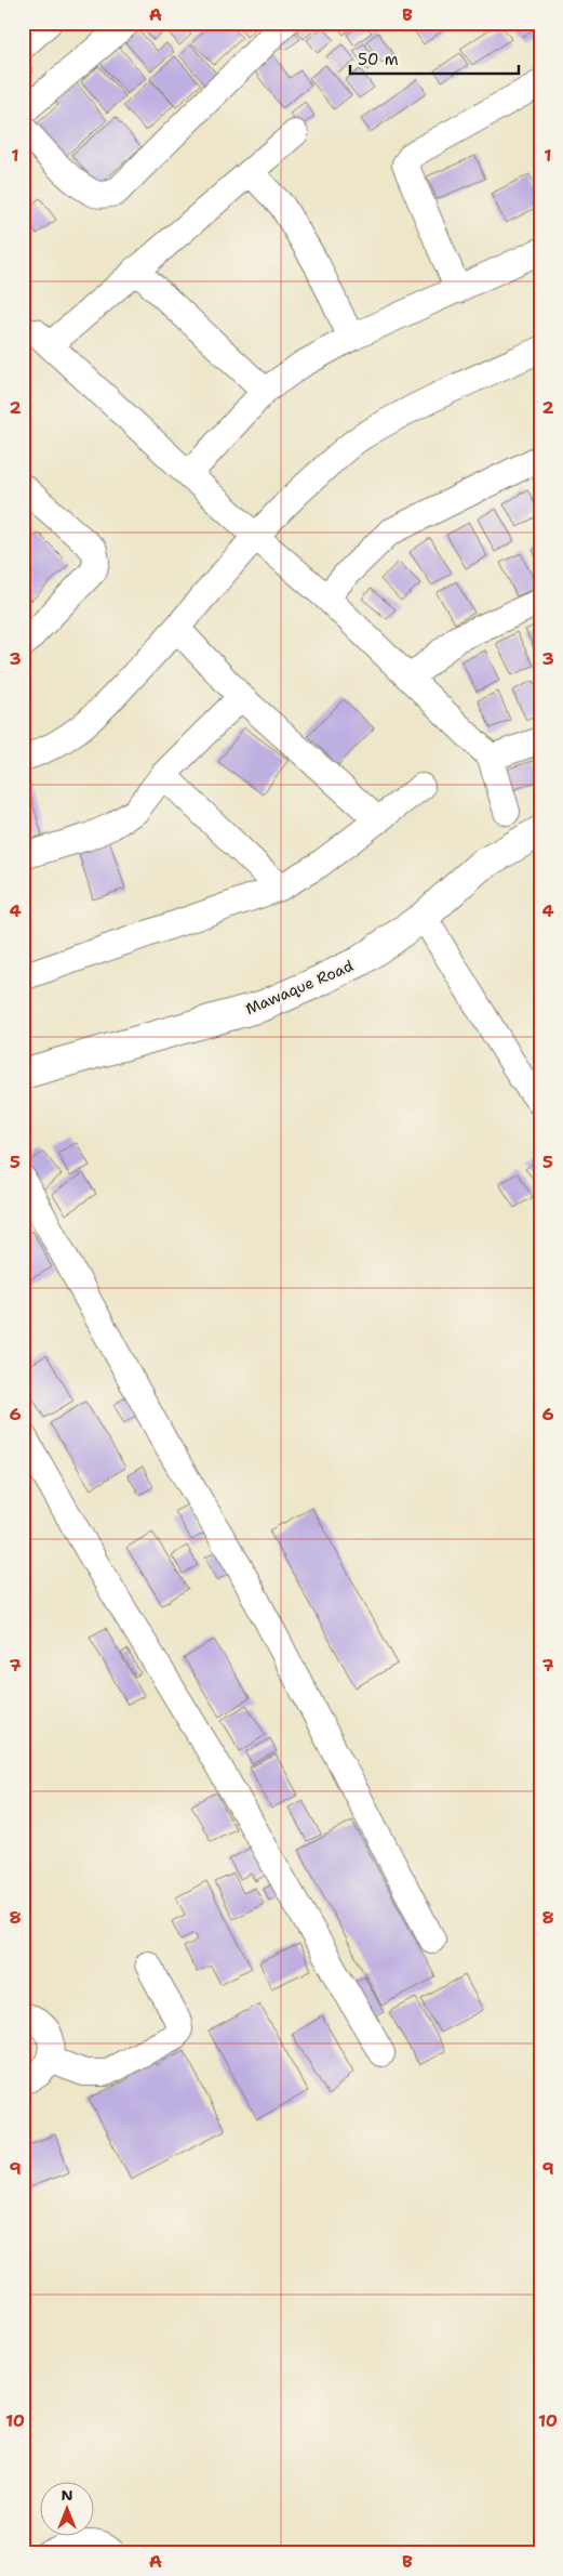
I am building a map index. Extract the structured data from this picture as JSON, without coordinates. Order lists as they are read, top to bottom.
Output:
{
  "streets": {
    "main road": ["Mawaque Road"]
  },
  "scale_bar": "50 m",
  "north": "top",
  "grid": {
    "columns": ["A", "B"],
    "rows": [
      "1",
      "2",
      "3",
      "4",
      "5",
      "6",
      "7",
      "8",
      "9",
      "10"
    ]
  }
}
